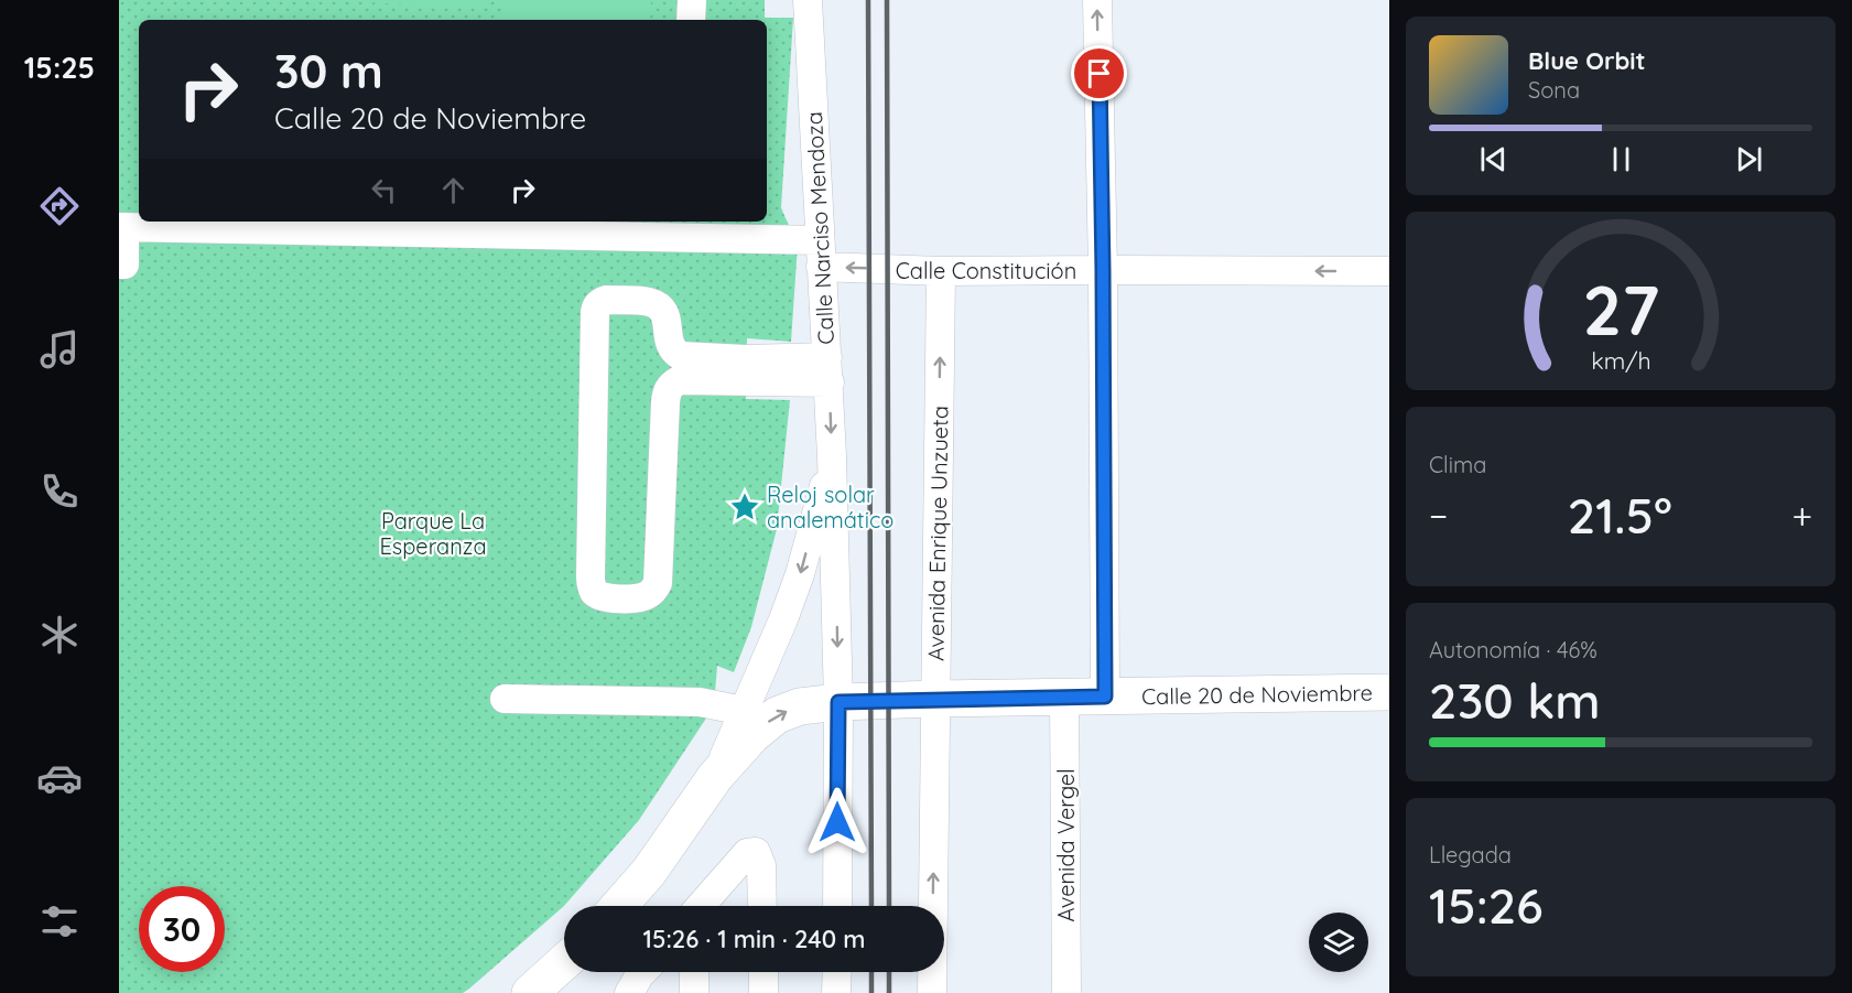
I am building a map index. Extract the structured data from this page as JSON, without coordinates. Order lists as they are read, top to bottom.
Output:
{
  "streets": {
    "main road": ["Calle 20 de Noviembre"],
    "street": [
      "Calle Narciso Mendoza",
      "Calle Constitución",
      "Avenida Enrique Unzueta",
      "Avenida Vergel"
    ]
  },
  "crossings": [
    ["Calle Narciso Mendoza", "Calle Constitución"],
    ["Calle Narciso Mendoza", "Calle 20 de Noviembre"],
    ["Calle Constitución", "Avenida Enrique Unzueta"],
    ["Avenida Enrique Unzueta", "Calle 20 de Noviembre"],
    ["Calle 20 de Noviembre", "Avenida Vergel"]
  ],
  "one_way": ["Calle Narciso Mendoza"],
  "parks": ["Parque La Esperanza"],
  "places": {
    "place": ["Reloj solar analemático"]
  },
  "page": {
    "tabs": "15:25",
    "turn": ["30 m", "Calle 20 de Noviembre"],
    "song": ["Blue Orbit", "Sona"],
    "tile": [
      "Clima",
      ["Autonomía · 46%", "230 km"],
      ["Llegada", "15:26"]
    ],
    "heat": ["−", "21.5°", "+"],
    "limit": "30",
    "trip": "15:26 · 1 min · 240 m",
    "gauge": ["27", "km/h"]
  }
}
